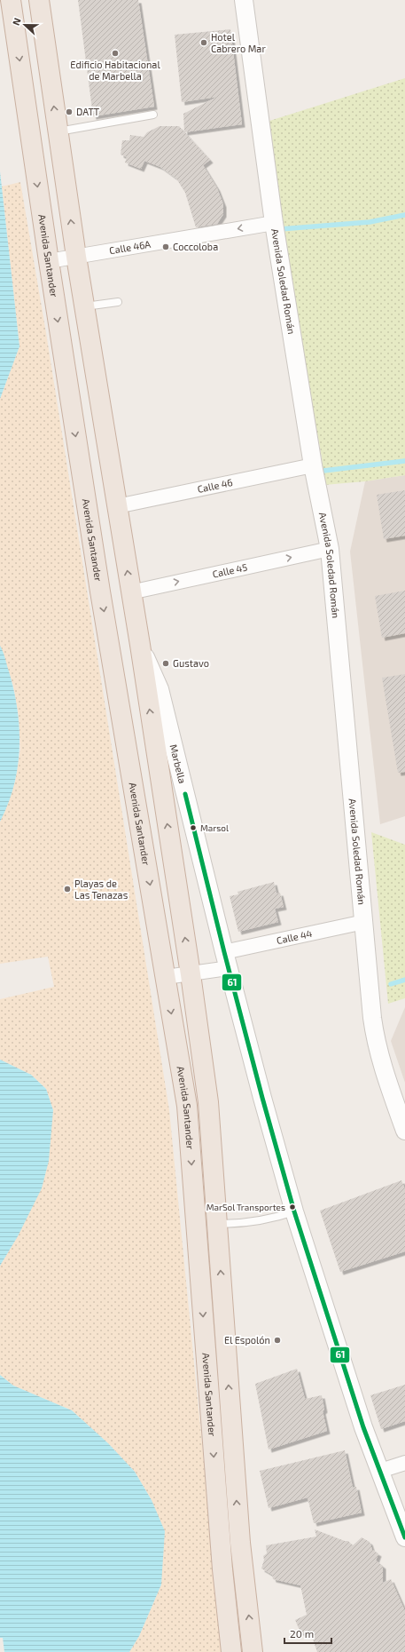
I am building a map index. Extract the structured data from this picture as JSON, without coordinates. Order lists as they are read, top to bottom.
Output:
{
  "streets": {
    "highway": ["Avenida Santander"],
    "street": [
      "Calle 46A",
      "Avenida Soledad Román",
      "Calle 46",
      "Calle 45",
      "Marbella",
      "Calle 44"
    ]
  },
  "crossings": [
    ["Calle 46A", "Avenida Santander"],
    ["Calle 46A", "Avenida Soledad Román"],
    ["Avenida Santander", "Calle 46"],
    ["Avenida Santander", "Calle 45"],
    ["Avenida Santander", "Marbella"],
    ["Avenida Santander", "Calle 44"],
    ["Avenida Soledad Román", "Calle 46"],
    ["Avenida Soledad Román", "Calle 45"],
    ["Avenida Soledad Román", "Calle 44"],
    ["Marbella", "Calle 44"]
  ],
  "one_way": ["Calle 46A", "Calle 45"],
  "places": [
    "Hotel Cabrero Mar",
    "Edificio Habitacional de Marbella",
    "DATT",
    "Coccoloba",
    "Gustavo",
    "Marsol",
    "Playas de Las Tenazas",
    "MarSol Transportes",
    "El Espolón"
  ],
  "lines": ["transit line 61"],
  "scale_bar": "20 m",
  "north": "left"
}
